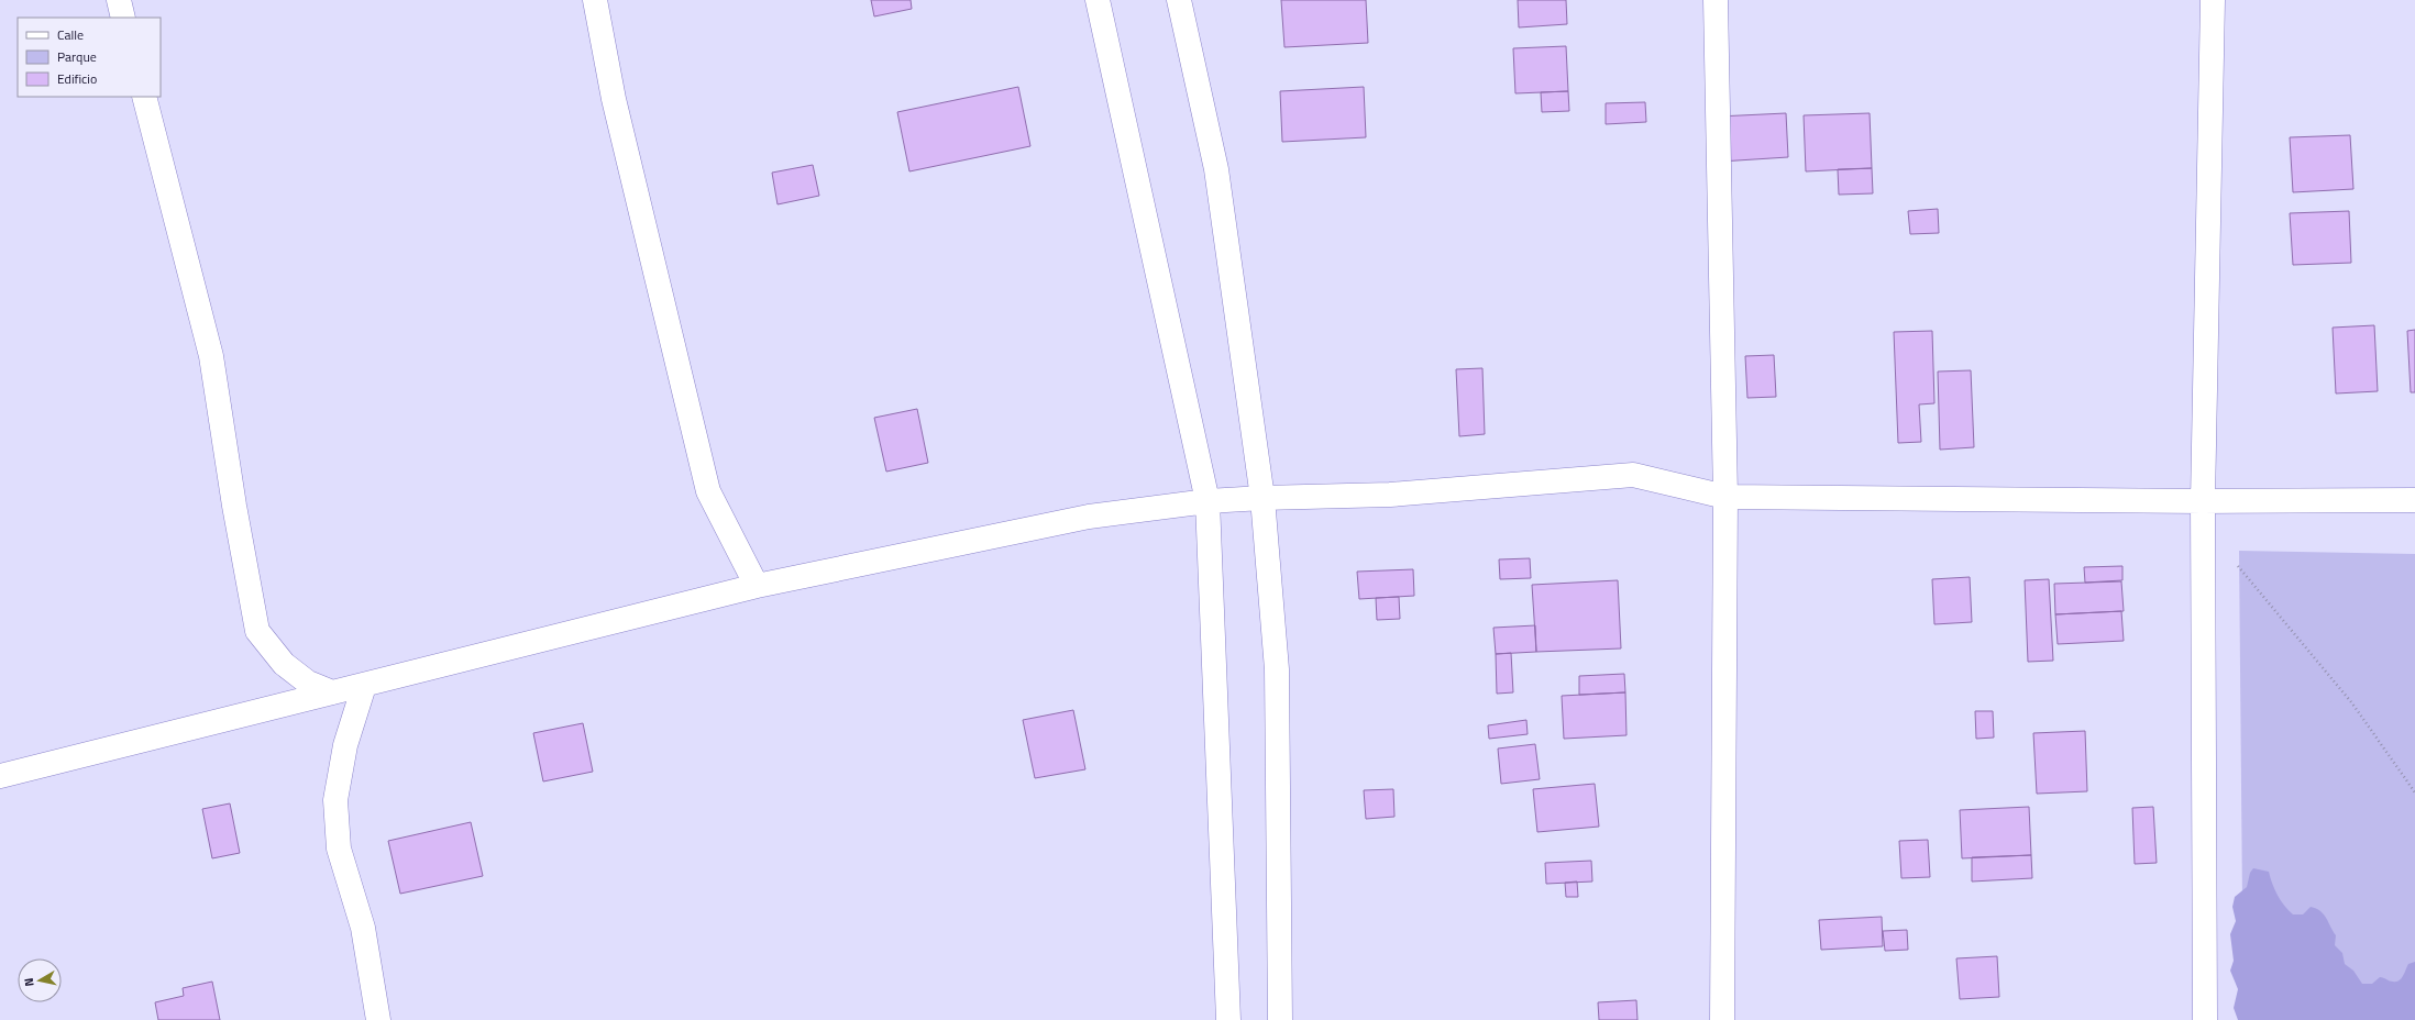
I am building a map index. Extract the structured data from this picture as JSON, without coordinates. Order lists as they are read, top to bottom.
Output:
{
  "legend": ["Calle", "Parque", "Edificio"],
  "north": "left"
}
